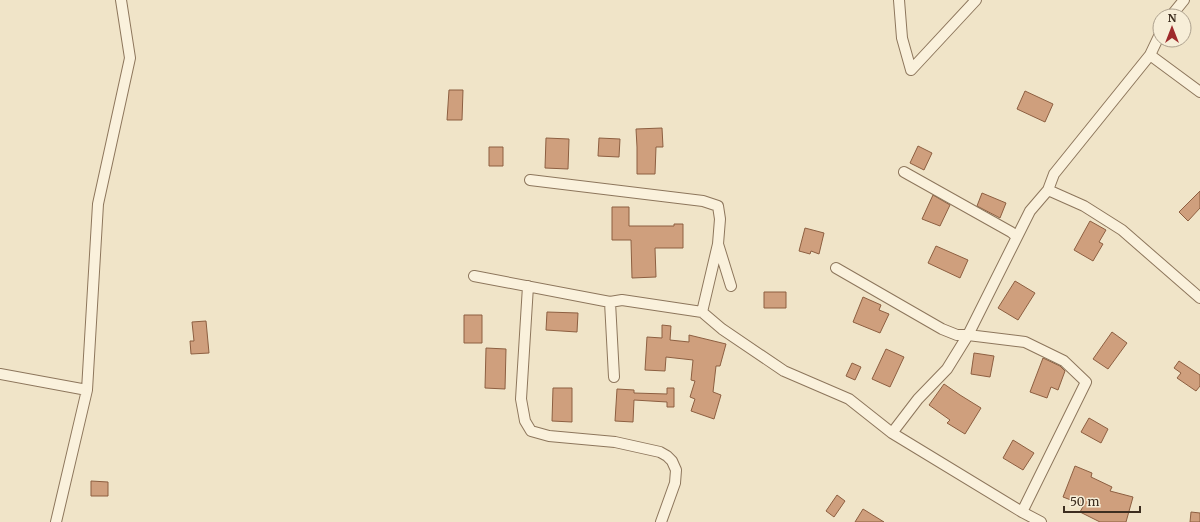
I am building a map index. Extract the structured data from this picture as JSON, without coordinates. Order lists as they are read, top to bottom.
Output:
{
  "scale_bar": "50 m",
  "north": "top"
}
